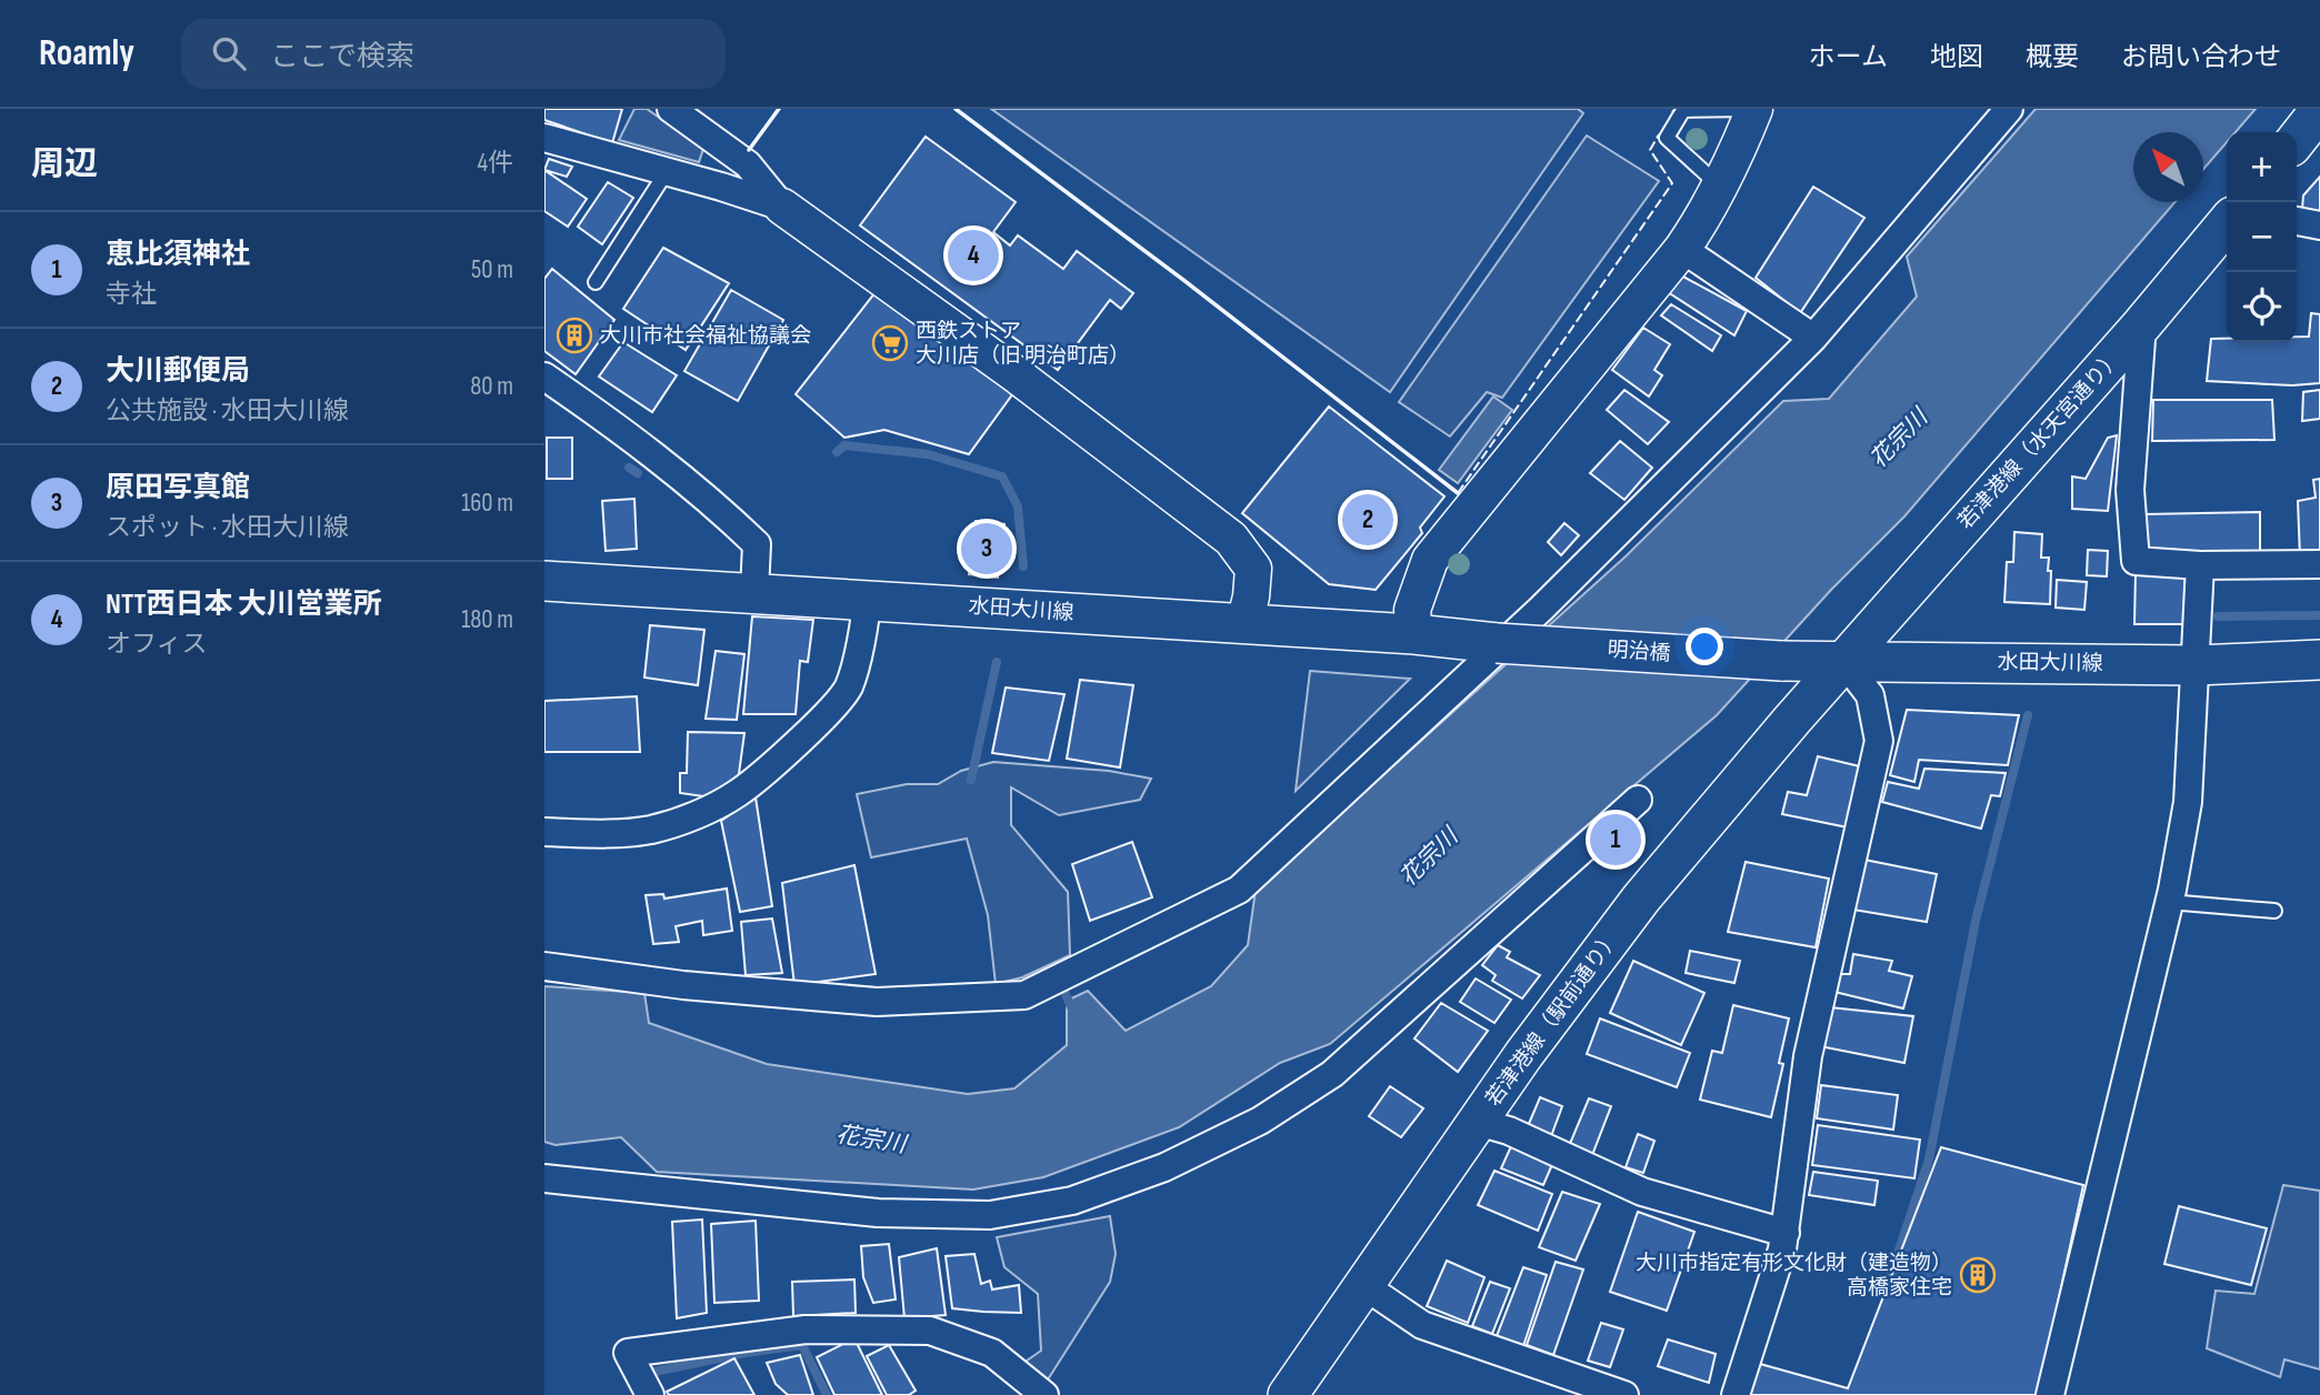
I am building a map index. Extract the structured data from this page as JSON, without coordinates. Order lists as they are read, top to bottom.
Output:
{
  "streets": {
    "main road": [
      "若津港線（水天宮通り）",
      "水田大川線",
      "明治橋",
      "若津港線（駅前通り）"
    ]
  },
  "crossings": [
    ["若津港線（水天宮通り）", "水田大川線"],
    ["若津港線（水天宮通り）", "若津港線（駅前通り）"],
    ["水田大川線", "明治橋"],
    ["水田大川線", "若津港線（駅前通り）"]
  ],
  "water": ["花宗川"],
  "places": {
    "building": ["大川市社会福祉協議会", "大川市指定有形文化財（建造物） 高橋家住宅"],
    "supermarket": ["西鉄ストア 大川店（旧 明治町店）"]
  },
  "north": "top left",
  "page": {
    "header": "Roamly",
    "search": "ここで検索",
    "nav": [
      "ホーム",
      "地図",
      "概要",
      "お問い合わせ"
    ],
    "heading": ["周辺", "4件"],
    "map_buttons": ["+", "−"],
    "list": [
      {
        "mark": "1",
        "name": "恵比須神社",
        "note": "寺社",
        "value": "50 m"
      },
      {
        "mark": "2",
        "name": "大川郵便局",
        "note": "公共施設 · 水田大川線",
        "value": "80 m"
      },
      {
        "mark": "3",
        "name": "原田写真館",
        "note": "スポット · 水田大川線",
        "value": "160 m"
      },
      {
        "mark": "4",
        "name": "NTT西日本 大川営業所",
        "note": "オフィス",
        "value": "180 m"
      }
    ],
    "pins": [
      "4",
      "2",
      "3",
      "1"
    ]
  }
}
